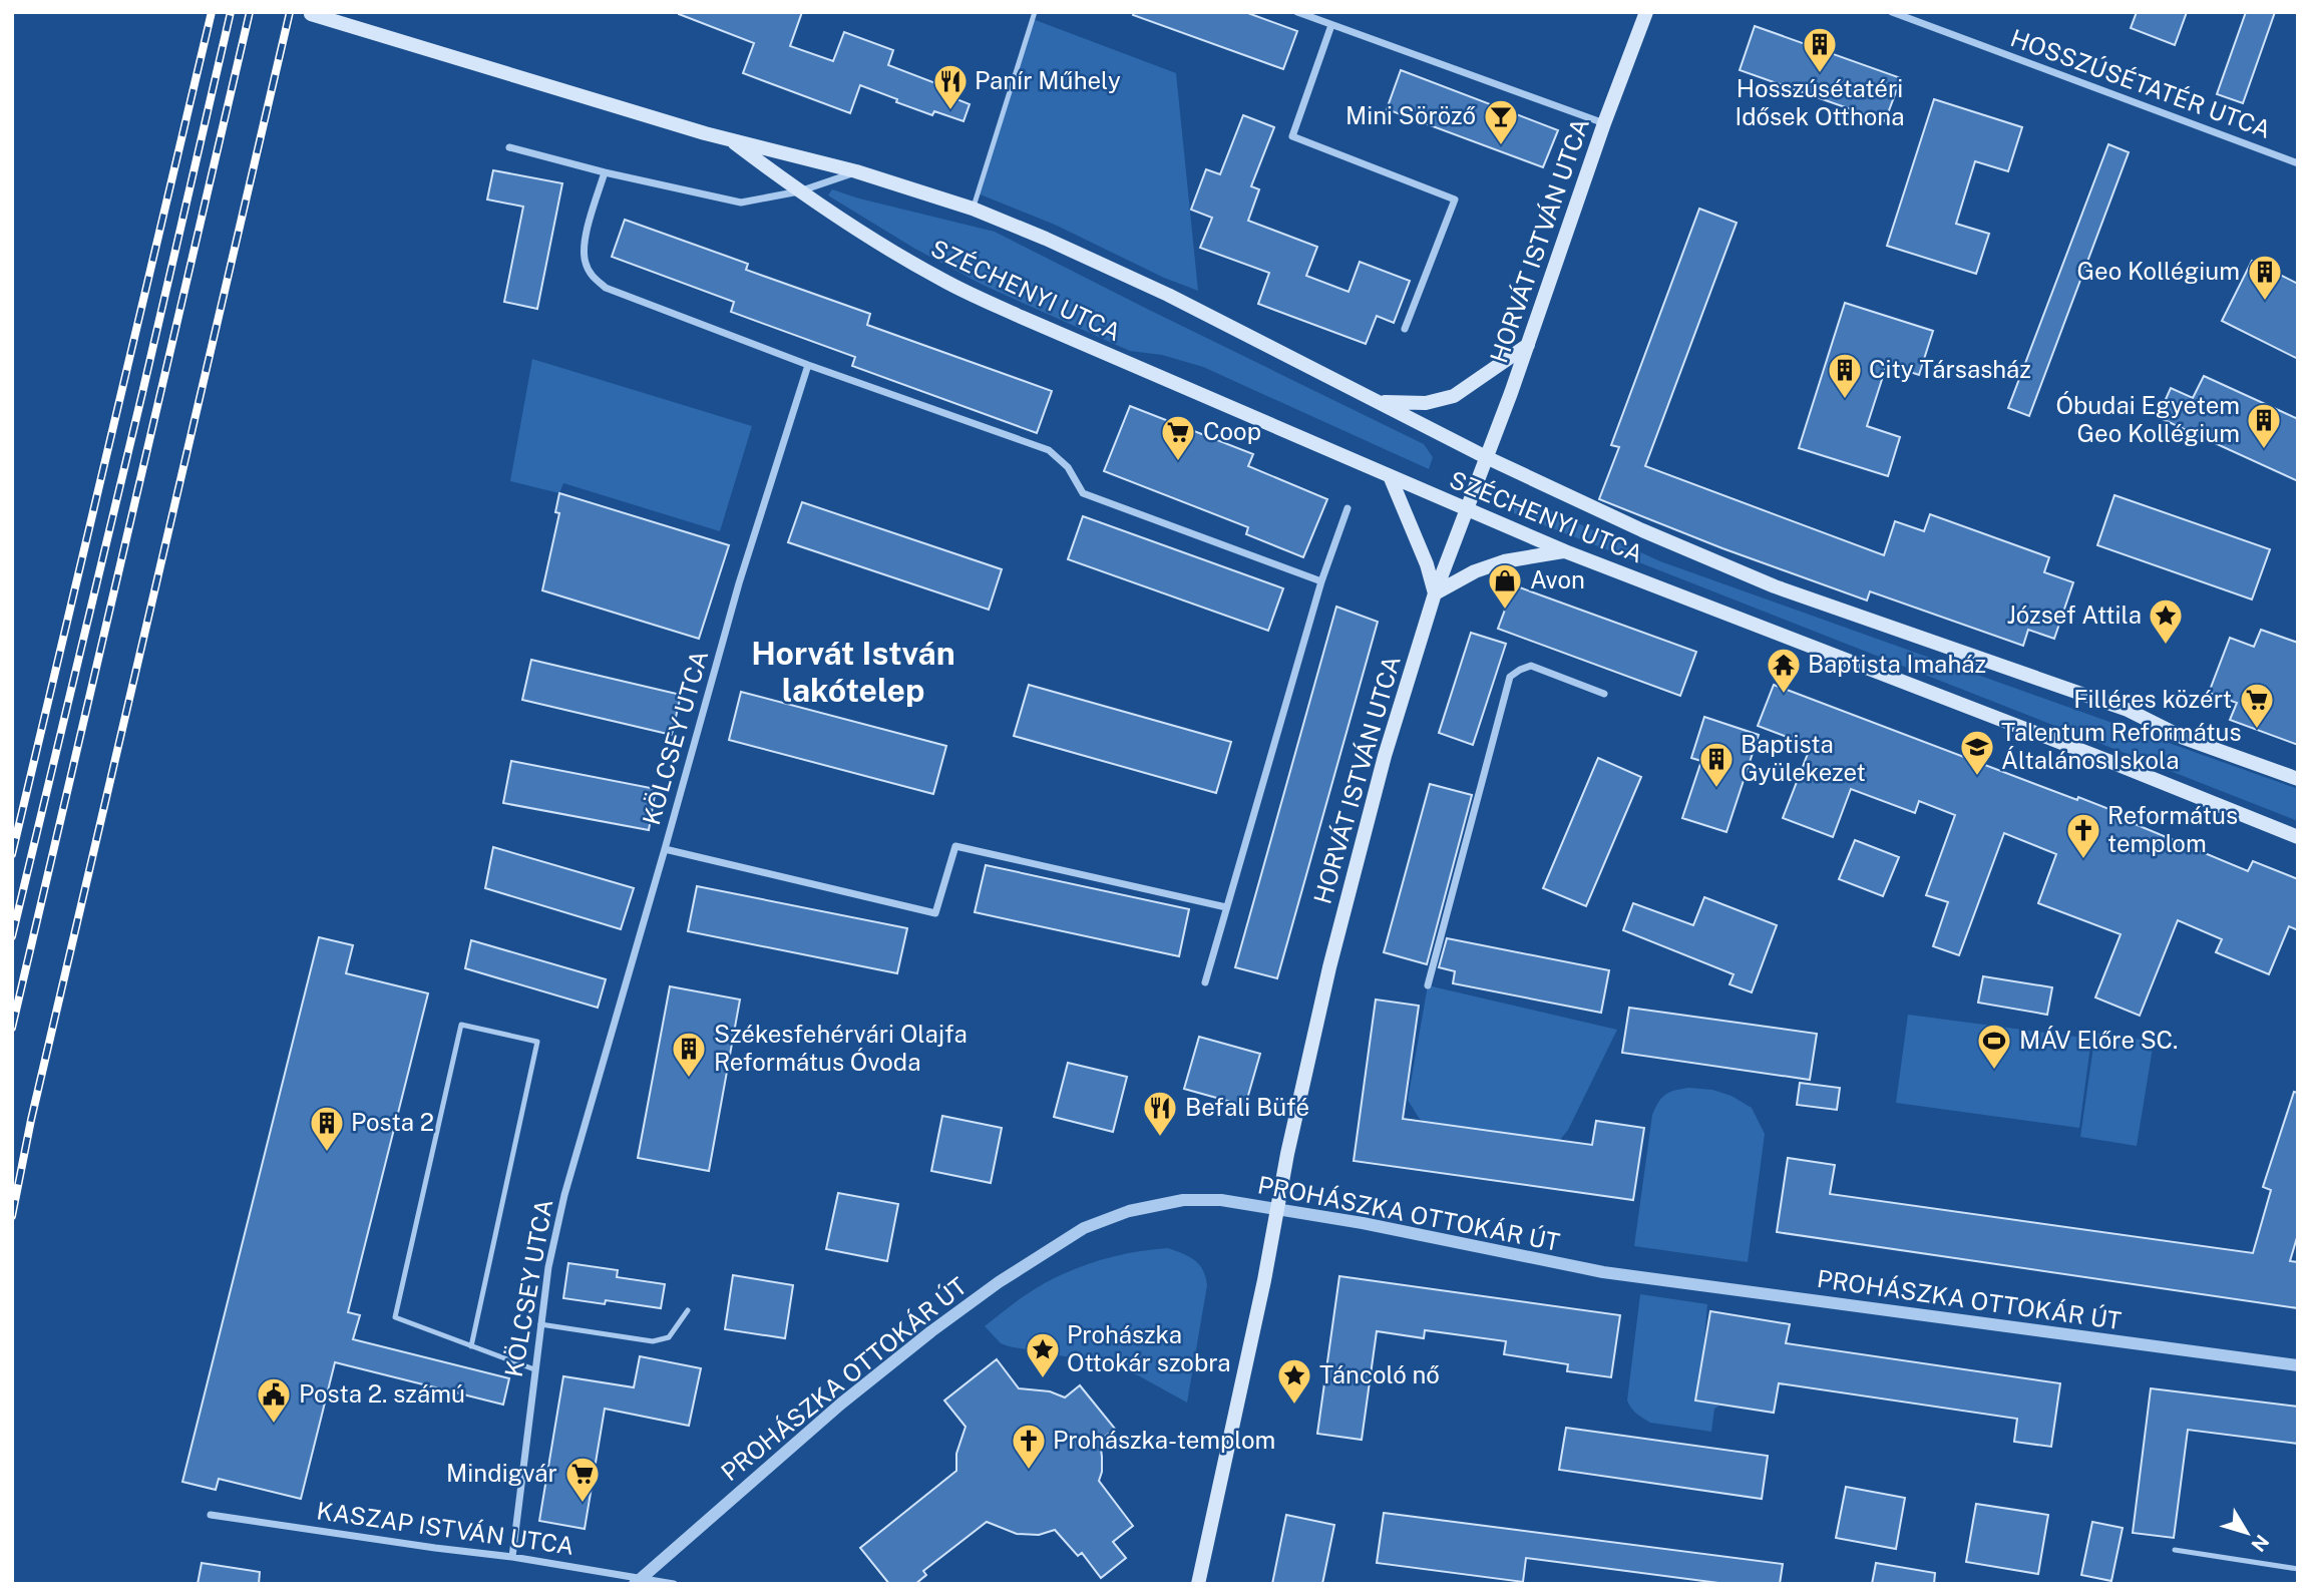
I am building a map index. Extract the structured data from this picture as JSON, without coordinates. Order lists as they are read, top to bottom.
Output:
{
  "streets": {
    "main road": ["HORVÁT ISTVÁN UTCA", "SZÉCHENYI UTCA"],
    "street": [
      "HOSSZÚSÉTATÉR UTCA",
      "KÖLCSEY UTCA",
      "PROHÁSZKA OTTOKÁR ÚT",
      "KASZAP ISTVÁN UTCA"
    ]
  },
  "crossings": [
    ["HORVÁT ISTVÁN UTCA", "SZÉCHENYI UTCA"],
    ["HORVÁT ISTVÁN UTCA", "PROHÁSZKA OTTOKÁR ÚT"],
    ["KÖLCSEY UTCA", "KASZAP ISTVÁN UTCA"],
    ["PROHÁSZKA OTTOKÁR ÚT", "KASZAP ISTVÁN UTCA"]
  ],
  "districts": ["Horvát István lakótelep"],
  "places": {
    "building": [
      "Hosszúsétatéri Idősek Otthona",
      "Geo Kollégium",
      "City Társasház",
      "Óbudai Egyetem Geo Kollégium",
      "Baptista Gyülekezet",
      "Székesfehérvári Olajfa Református Óvoda",
      "Posta 2"
    ],
    "restaurant": ["Panír Műhely", "Befali Büfé"],
    "bar": ["Mini Söröző"],
    "supermarket": ["Coop", "Filléres közért", "Mindigvár"],
    "shop": ["Avon"],
    "place": ["József Attila", "Prohászka Ottokár szobra", "Táncoló nő"],
    "temple": ["Baptista Imaház"],
    "school or university": ["Talentum Református Általános Iskola"],
    "church": ["Református templom", "Prohászka-templom"],
    "sports": ["MÁV Előre SC."],
    "public building": ["Posta 2. számú"]
  },
  "north": "bottom right"
}
